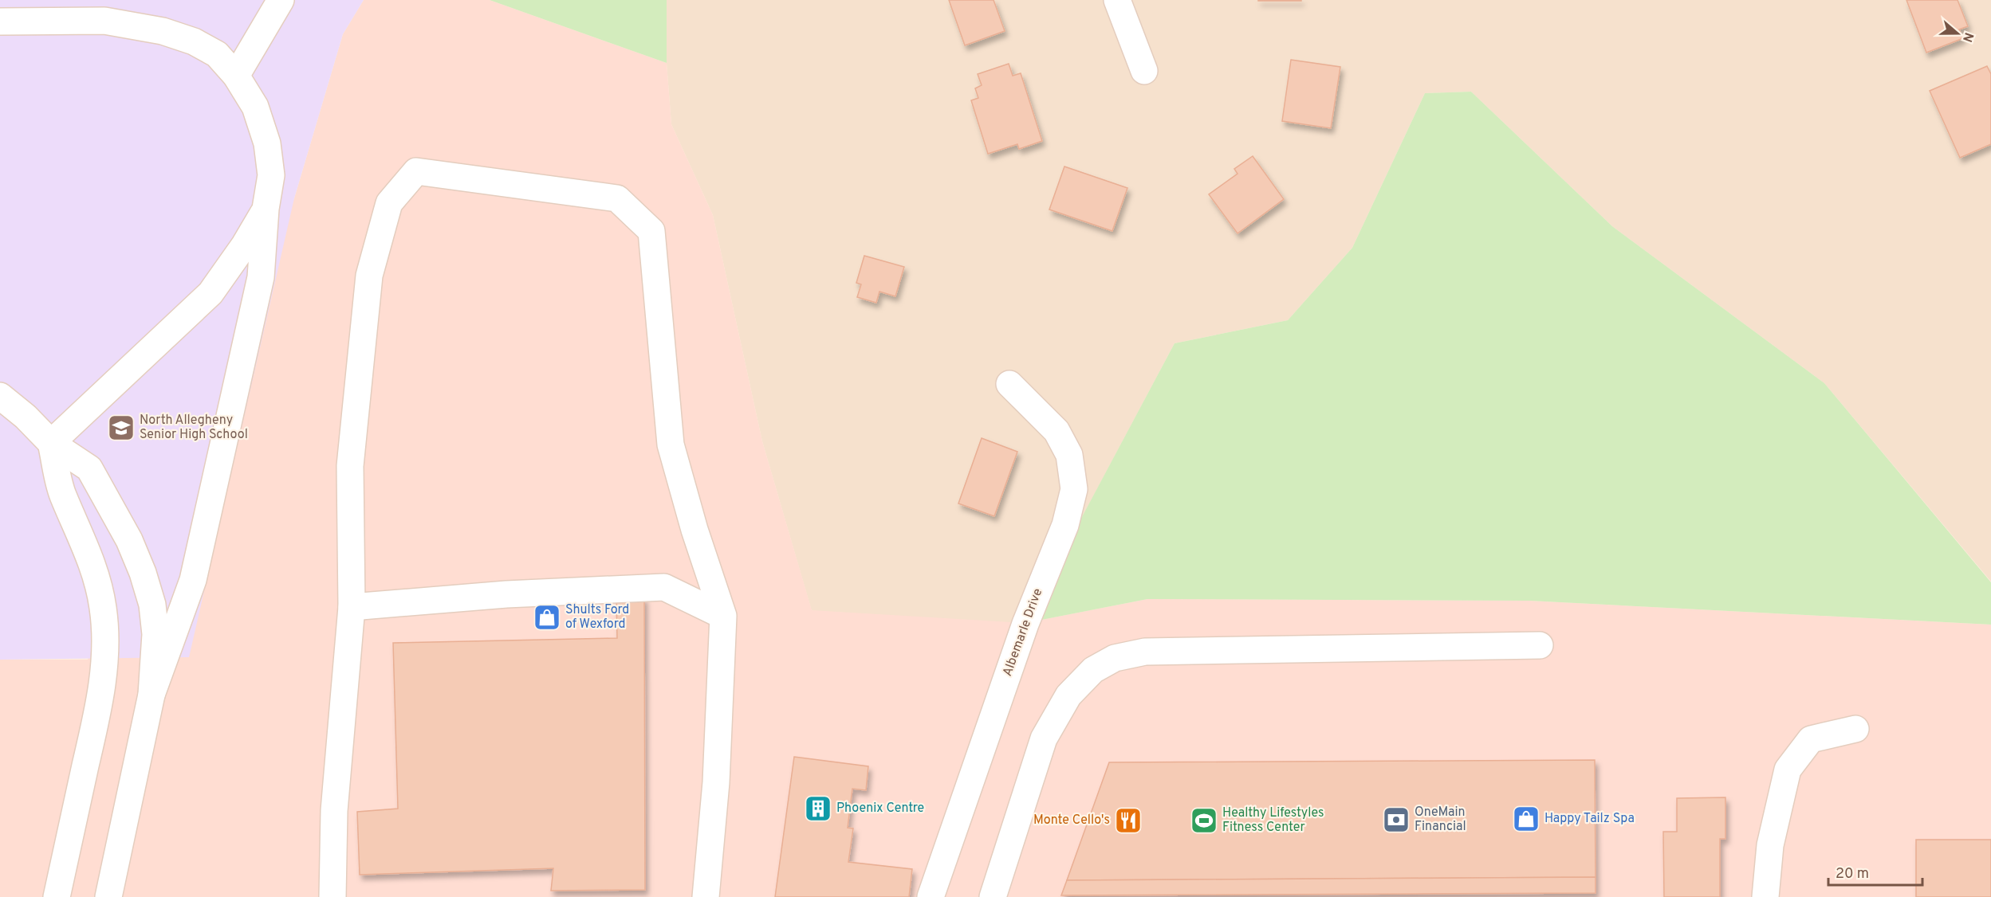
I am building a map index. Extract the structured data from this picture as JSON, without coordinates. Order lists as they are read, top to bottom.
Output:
{
  "streets": {
    "street": ["Albemarle Drive"]
  },
  "places": {
    "school or university": ["North Allegheny Senior High School"],
    "shop": ["Shults Ford of Wexford", "Happy Tailz Spa"],
    "building": ["Phoenix Centre"],
    "bank": ["OneMain Financial"],
    "restaurant": ["Monte Cello's"],
    "sports": ["Healthy Lifestyles Fitness Center"]
  },
  "scale_bar": "20 m",
  "north": "right"
}
